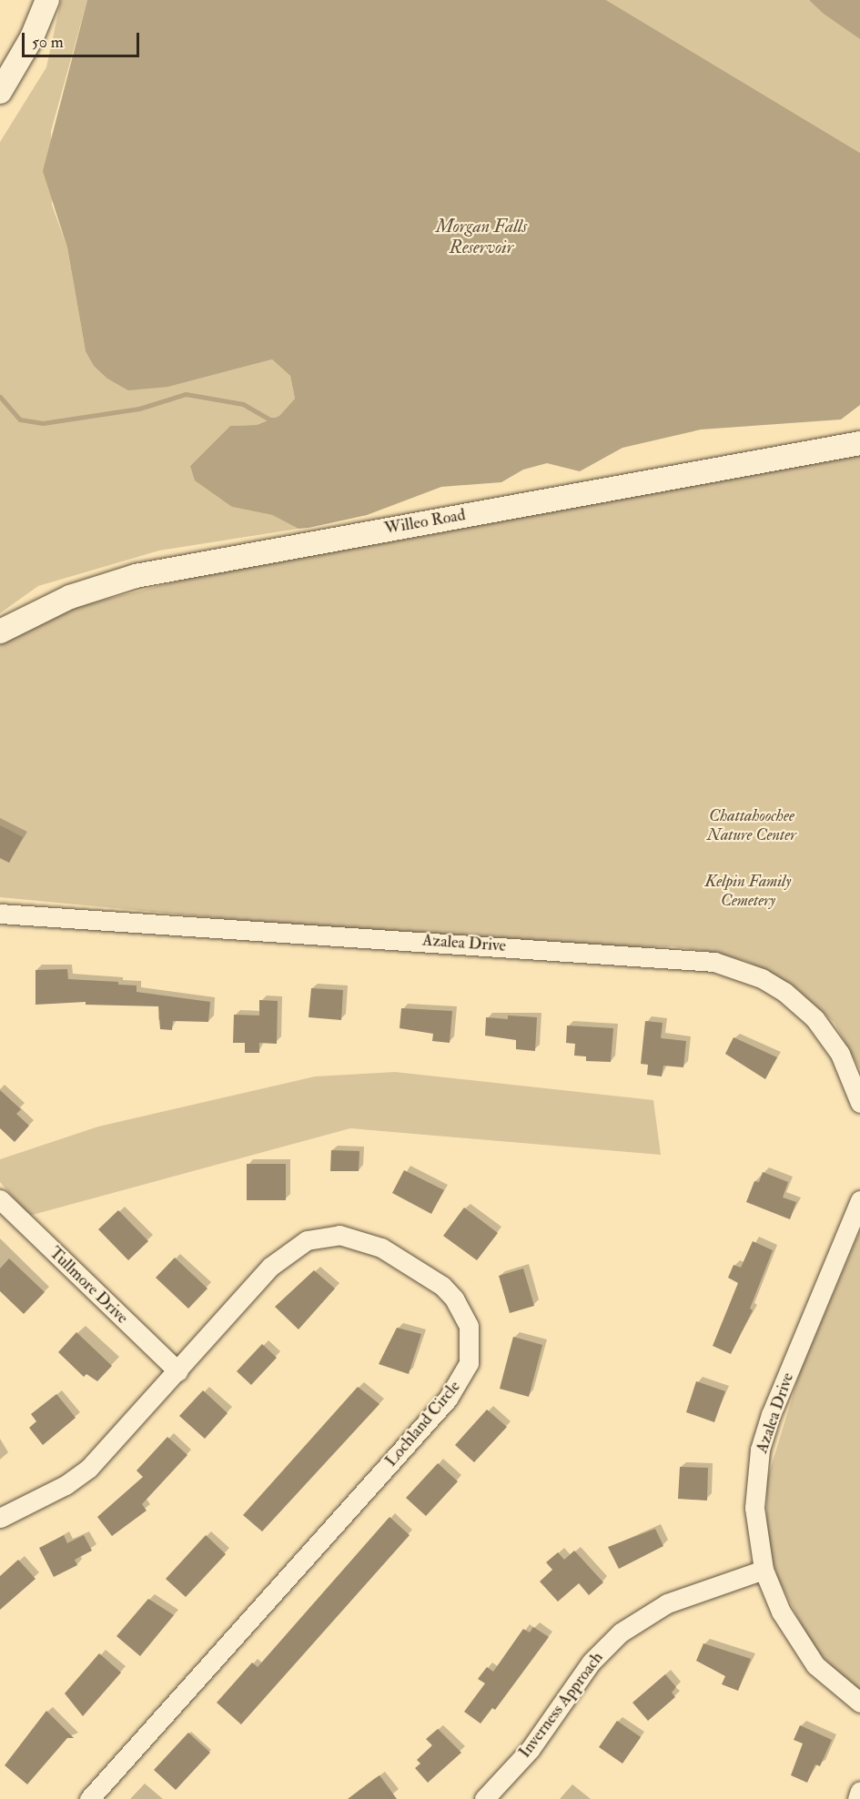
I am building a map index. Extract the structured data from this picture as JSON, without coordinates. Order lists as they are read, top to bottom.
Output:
{
  "streets": {
    "street": [
      "Willeo Road",
      "Azalea Drive",
      "Tullmore Drive",
      "Lochland Circle",
      "Inverness Approach"
    ]
  },
  "crossings": [
    ["Azalea Drive", "Inverness Approach"],
    ["Tullmore Drive", "Lochland Circle"]
  ],
  "water": ["Morgan Falls Reservoir"],
  "parks": ["Chattahoochee Nature Center", "Kelpin Family Cemetery"],
  "scale_bar": "50 m"
}
